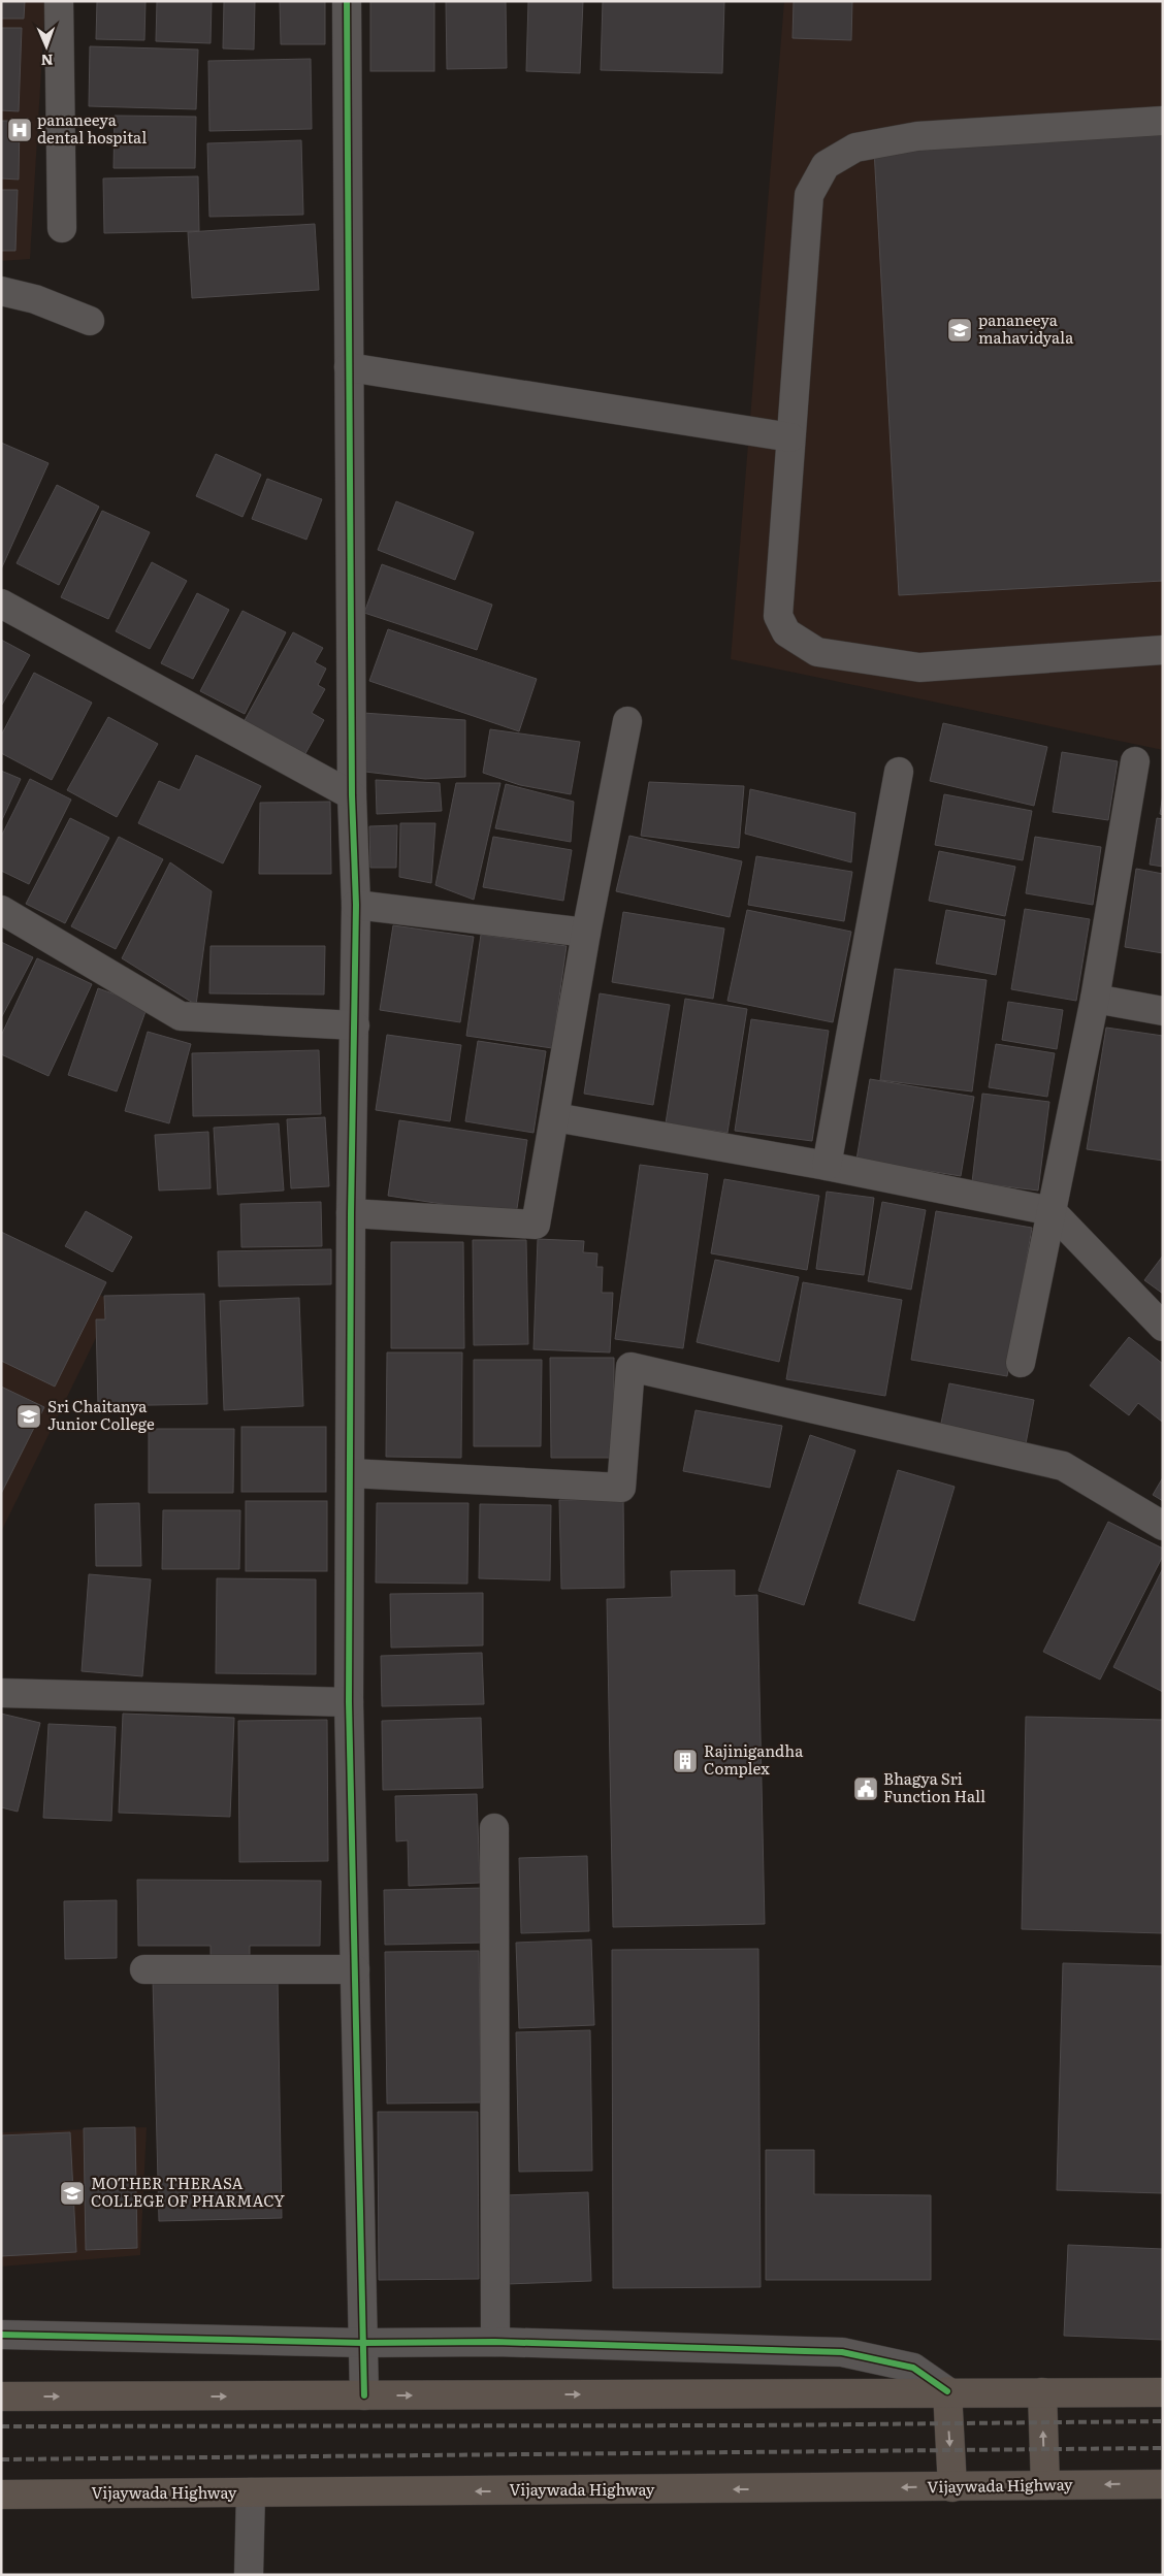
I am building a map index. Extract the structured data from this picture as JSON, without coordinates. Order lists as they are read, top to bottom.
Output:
{
  "streets": {
    "highway": ["Vijaywada Highway"]
  },
  "places": {
    "hospital": ["pananeeya dental hospital"],
    "school or university": ["pananeeya mahavidyala", "Sri Chaitanya Junior College", "MOTHER THERASA COLLEGE OF PHARMACY"],
    "building": ["Rajinigandha Complex"],
    "public building": ["Bhagya Sri Function Hall"]
  },
  "north": "bottom"
}
